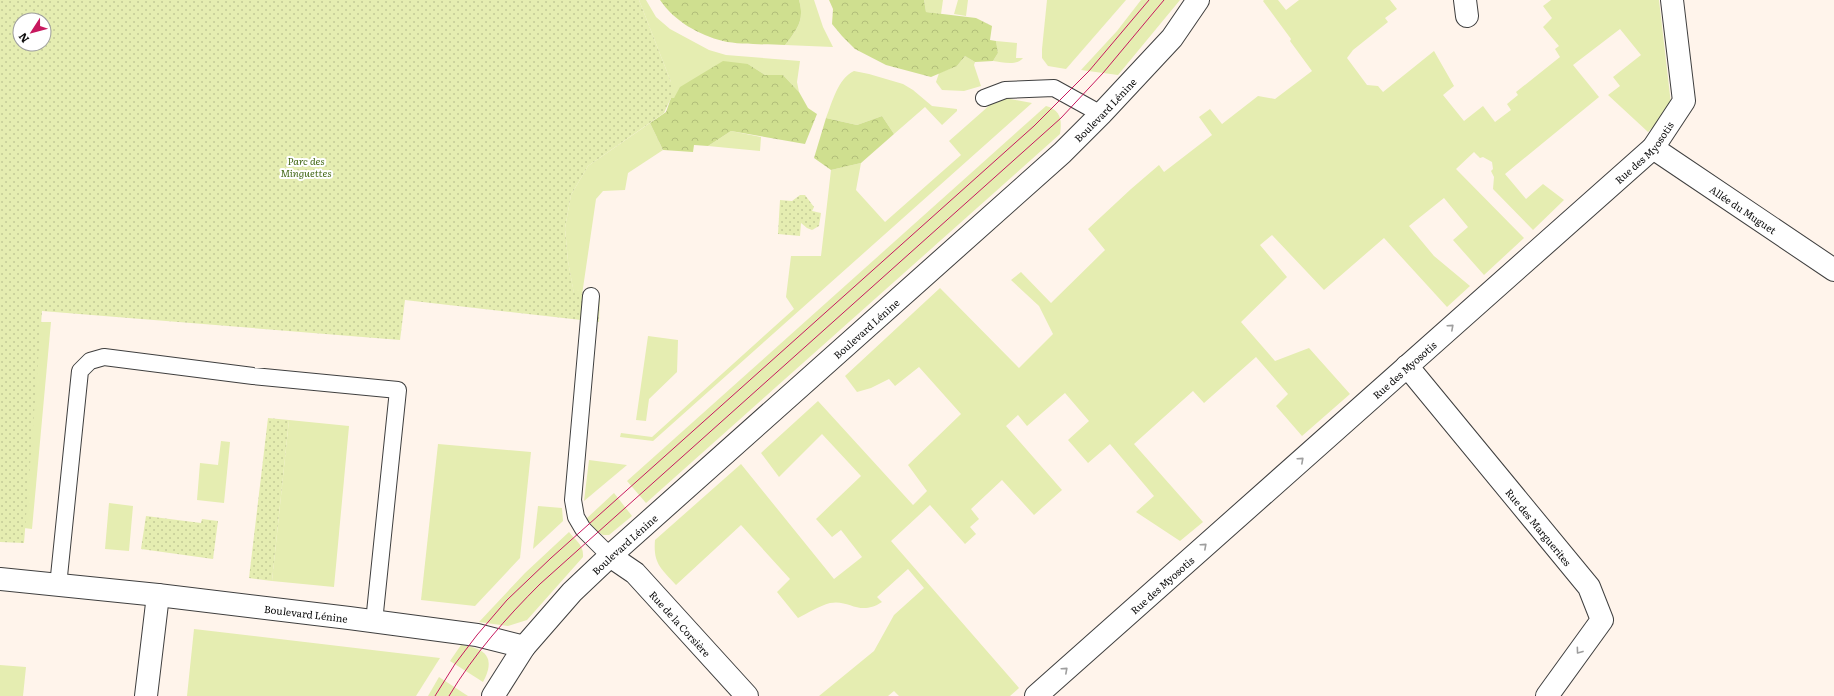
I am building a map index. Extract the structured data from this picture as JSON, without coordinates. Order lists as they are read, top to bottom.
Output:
{
  "streets": {
    "street": [
      "Boulevard Lénine",
      "Rue des Myosotis",
      "Allée du Muguet",
      "Rue des Marguerites",
      "Rue de la Corsière"
    ]
  },
  "crossings": [
    ["Boulevard Lénine", "Rue de la Corsière"],
    ["Rue des Myosotis", "Allée du Muguet"],
    ["Rue des Myosotis", "Rue des Marguerites"]
  ],
  "one_way": ["Rue des Myosotis", "Rue des Marguerites"],
  "parks": ["Parc des Minguettes"],
  "north": "bottom left"
}
